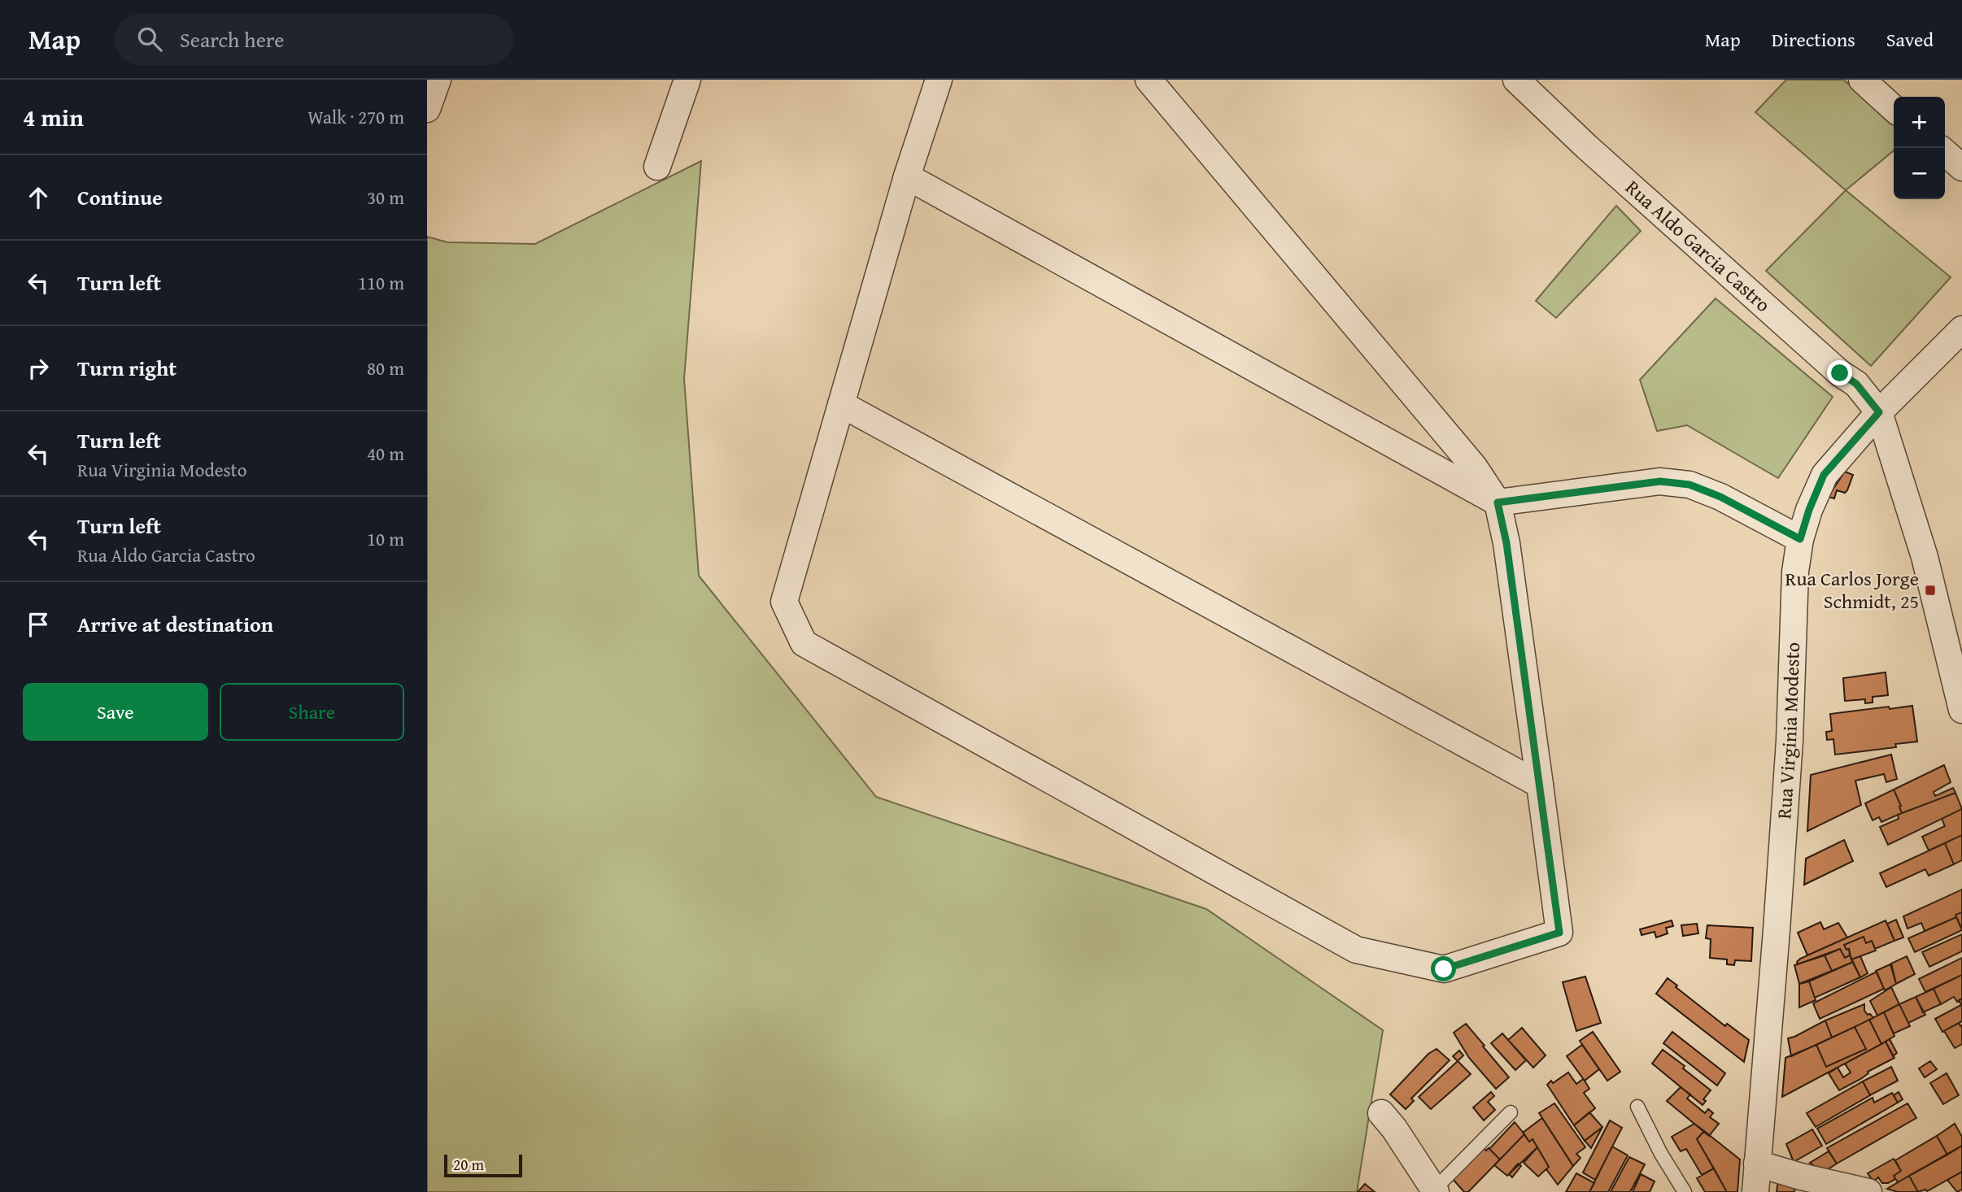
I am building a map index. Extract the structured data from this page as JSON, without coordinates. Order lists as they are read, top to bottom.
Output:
{
  "streets": {
    "street": ["Rua Aldo Garcia Castro", "Rua Virginia Modesto"]
  },
  "crossings": [
    ["Rua Aldo Garcia Castro", "Rua Virginia Modesto"]
  ],
  "places": {
    "transit": ["Rua Carlos Jorge Schmidt, 25"]
  },
  "scale_bar": "20 m",
  "page": {
    "header": "Map",
    "search": "Search here",
    "nav": ["Map", "Directions", "Saved"],
    "heading": ["4 min", "Walk · 270 m"],
    "map_buttons": ["+", "−"],
    "list": [
      ["Continue", "30 m"],
      ["Turn left", "110 m"],
      ["Turn right", "80 m"],
      ["Turn left", "Rua Virginia Modesto", "40 m"],
      ["Turn left", "Rua Aldo Garcia Castro", "10 m"],
      "Arrive at destination"
    ],
    "buttons": ["Save", "Share"],
    "scale": "20 m"
  }
}
